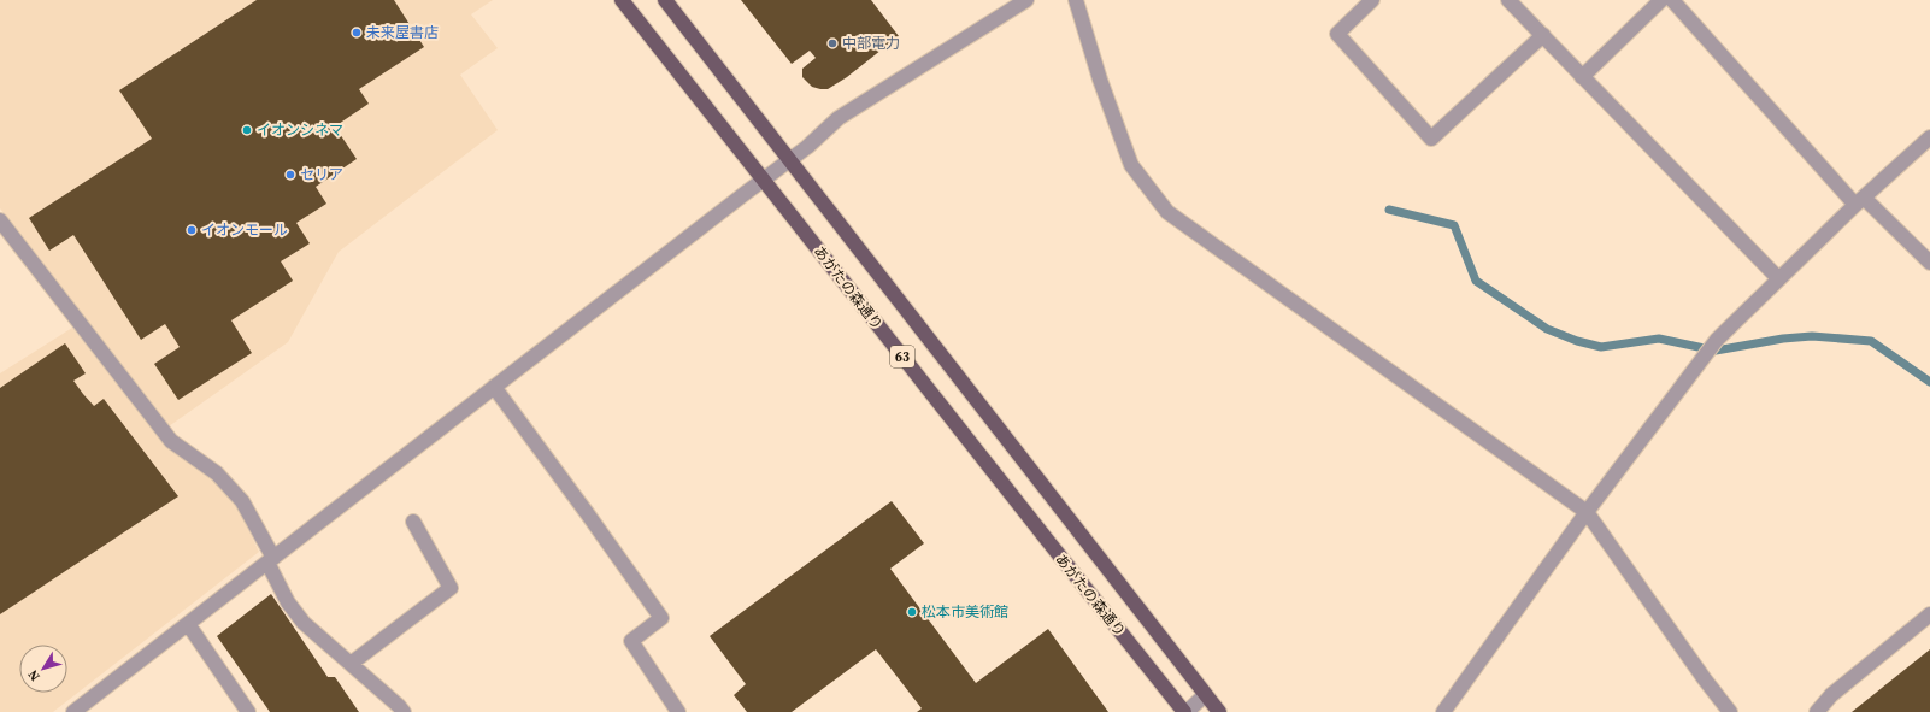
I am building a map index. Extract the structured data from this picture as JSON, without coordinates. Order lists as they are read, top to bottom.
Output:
{
  "streets": {
    "main road": ["あがたの森通り", "63"]
  },
  "places": [
    "未来屋書店",
    "中部電力",
    "イオンシネマ",
    "セリア",
    "イオンモール",
    "松本市美術館"
  ],
  "north": "bottom left"
}
